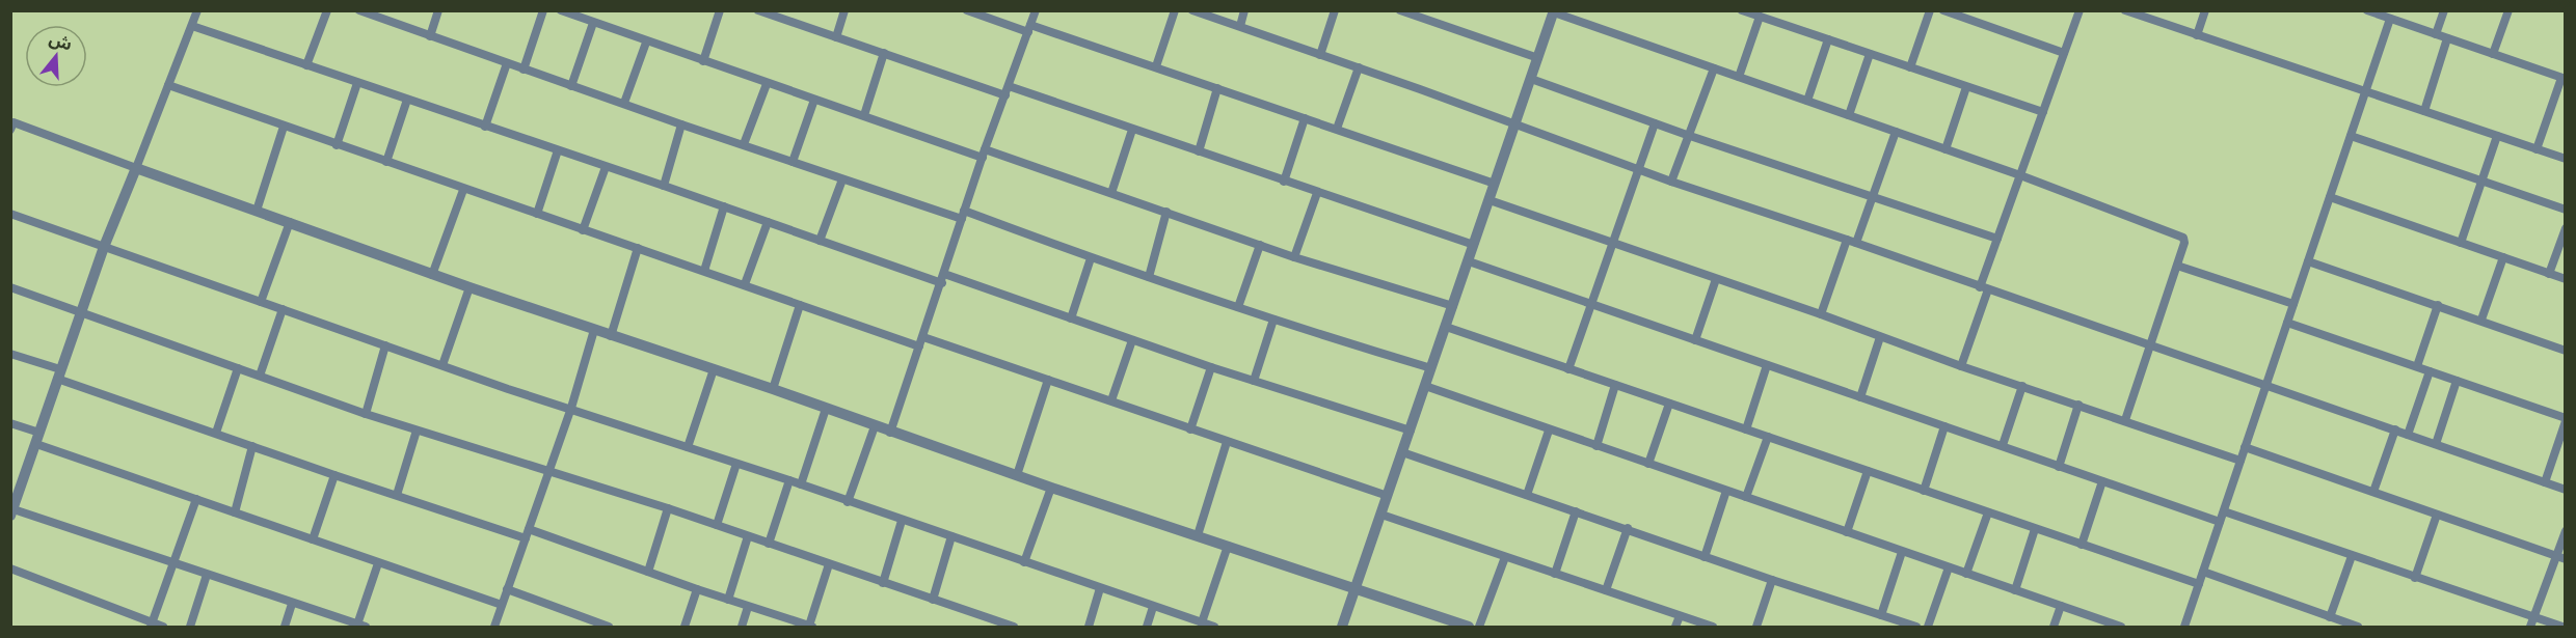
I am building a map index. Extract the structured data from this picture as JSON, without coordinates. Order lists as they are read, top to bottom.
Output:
{
  "north": "top"
}
